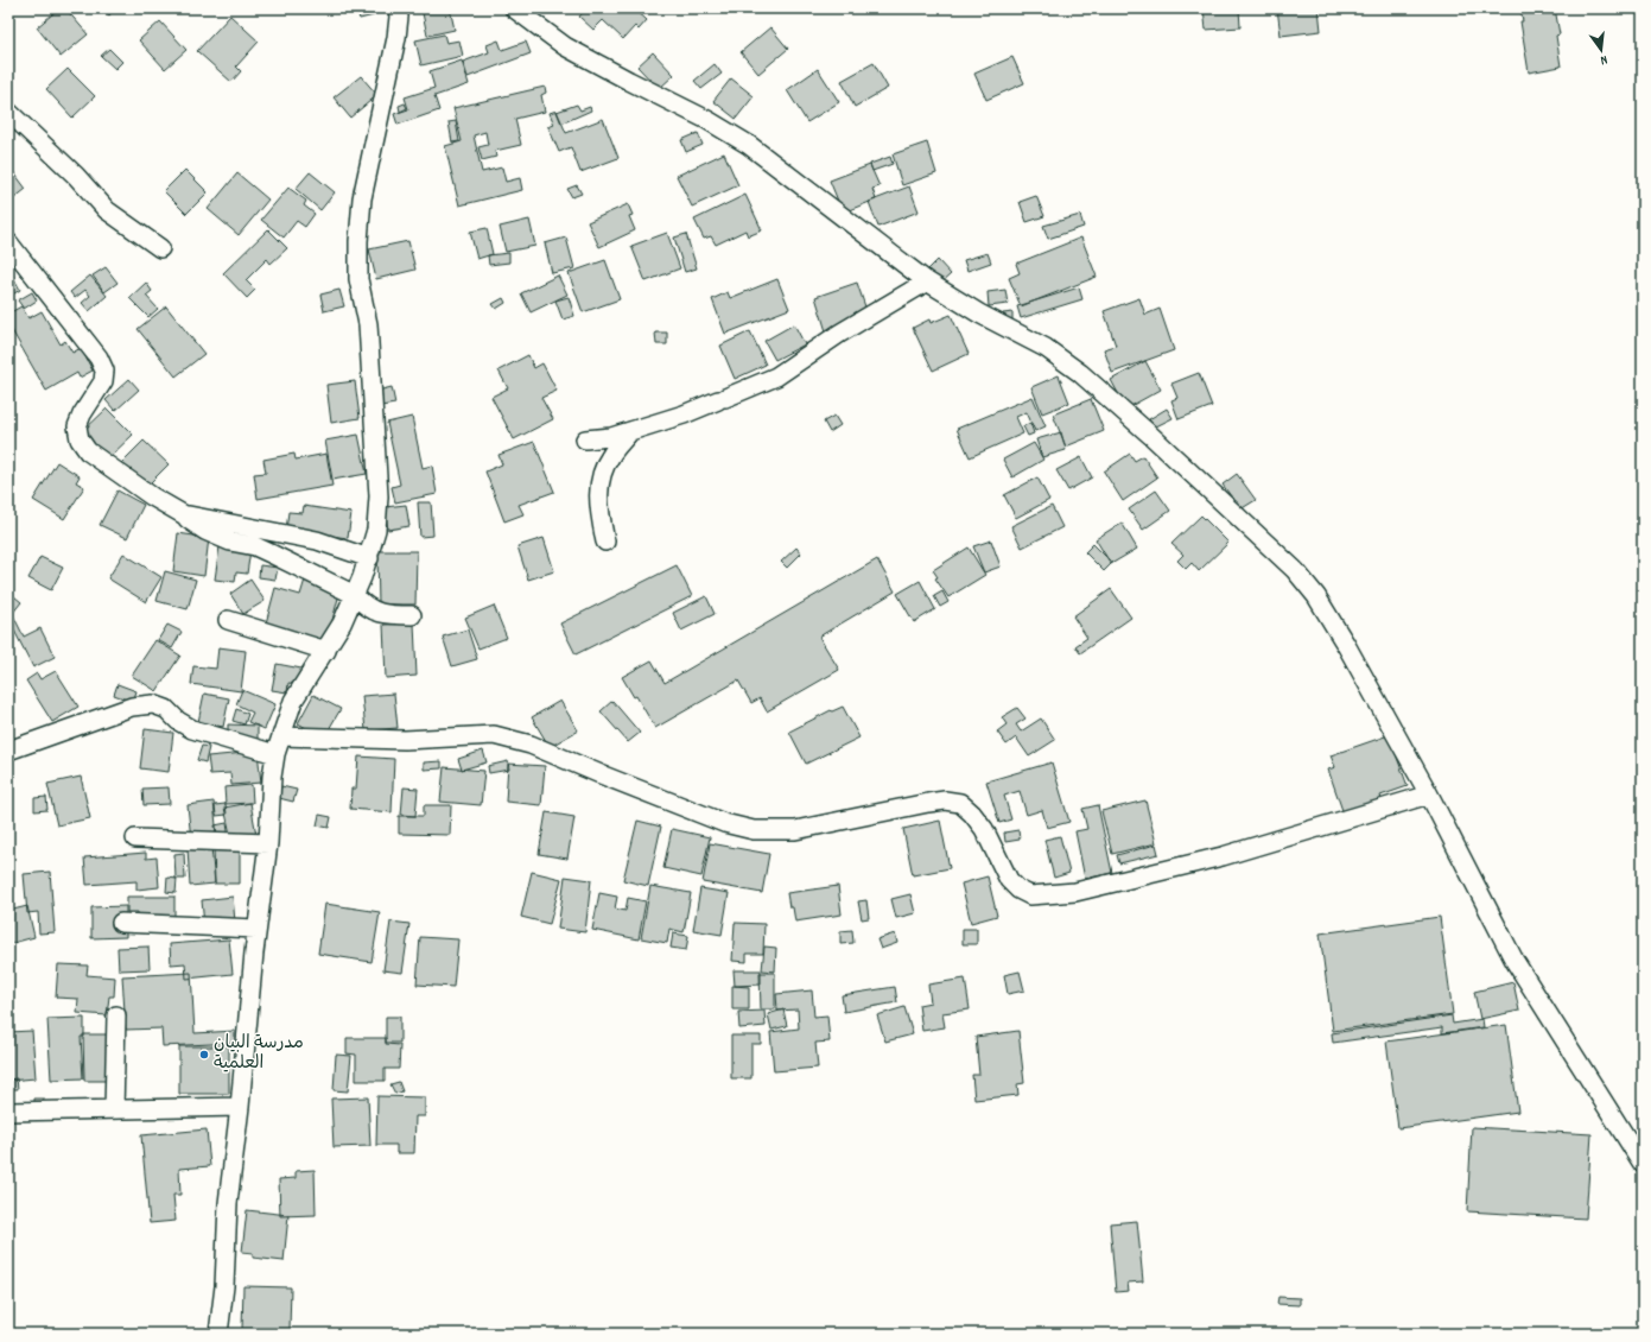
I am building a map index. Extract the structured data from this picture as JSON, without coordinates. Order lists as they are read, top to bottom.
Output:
{
  "places": ["مدرسة البيان العلمية"],
  "north": "bottom"
}
